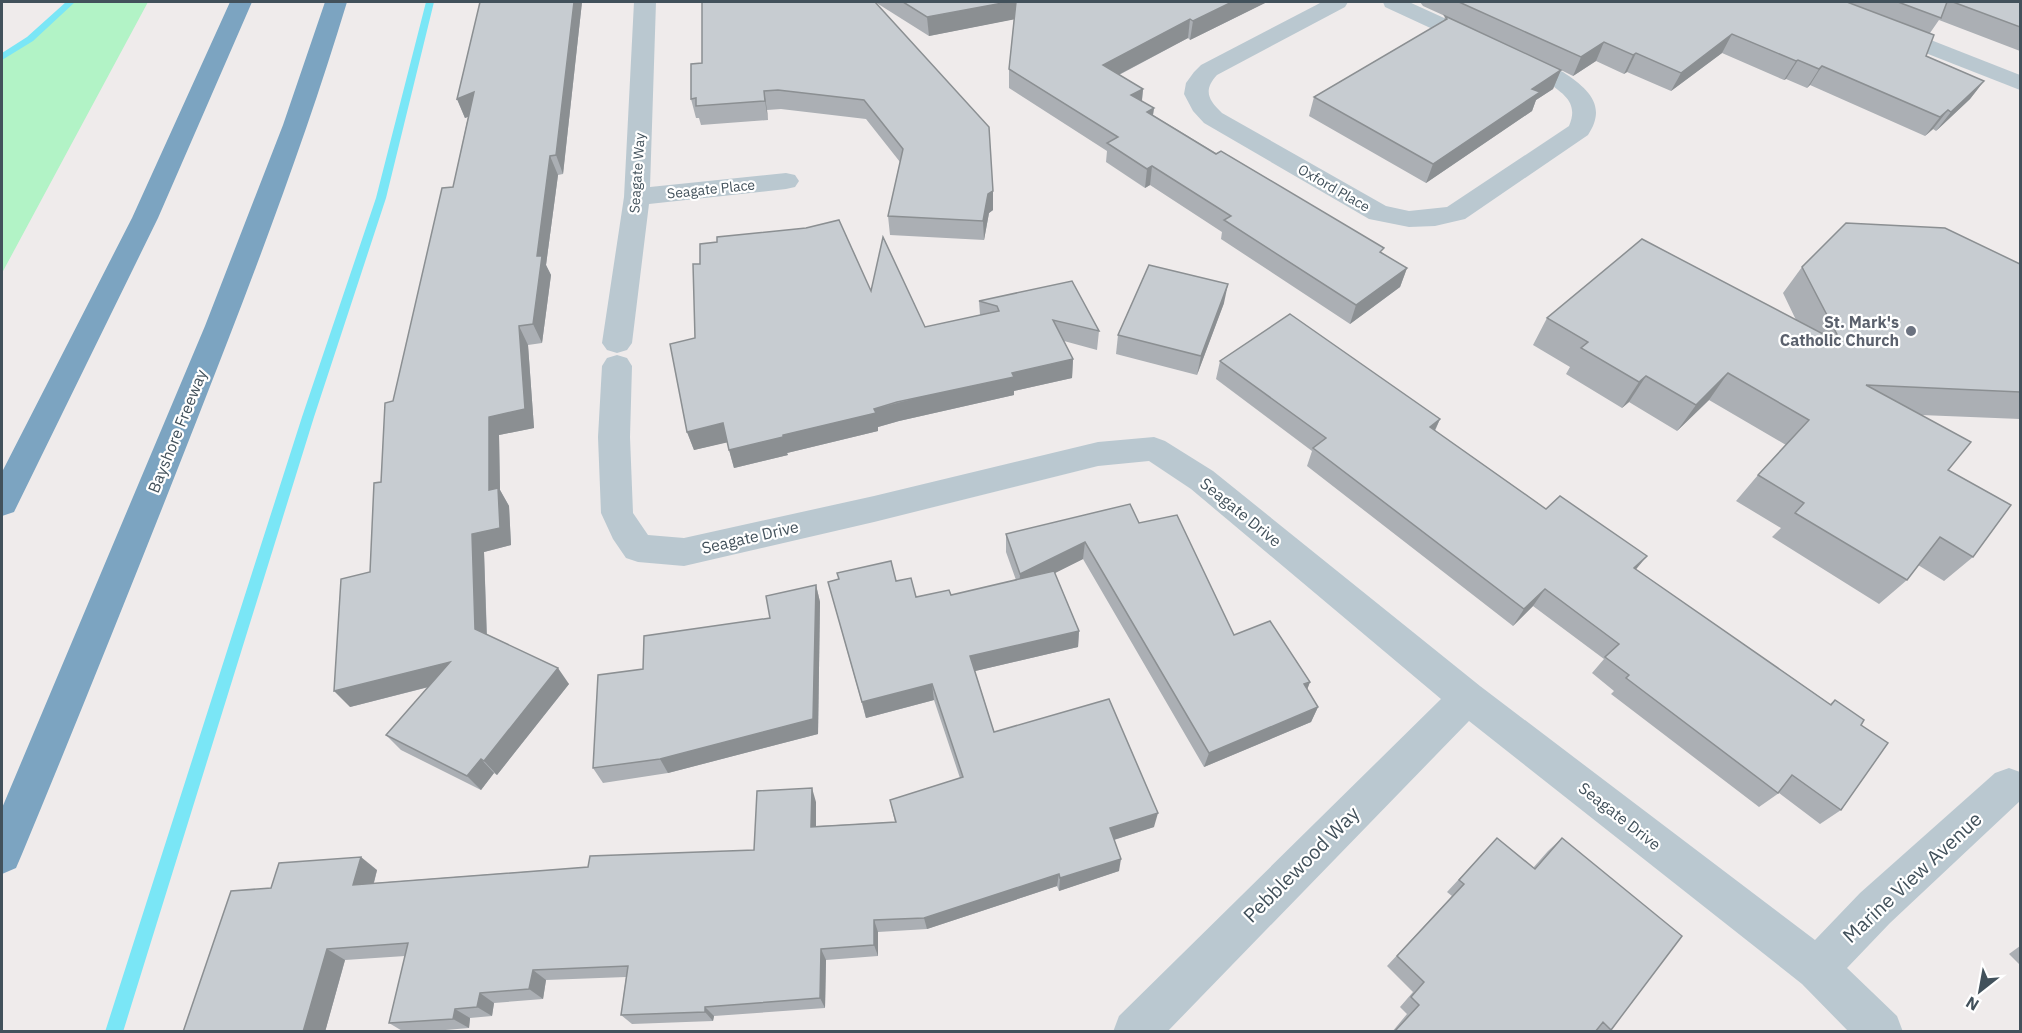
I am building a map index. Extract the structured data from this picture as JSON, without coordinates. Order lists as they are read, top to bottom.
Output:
{
  "streets": {
    "highway": ["Bayshore Freeway"],
    "street": [
      "Seagate Way",
      "Oxford Place",
      "Seagate Place",
      "Seagate Drive",
      "Pebblewood Way",
      "Marine View Avenue"
    ]
  },
  "crossings": [
    ["Seagate Way", "Seagate Place"],
    ["Seagate Way", "Seagate Drive"],
    ["Seagate Drive", "Pebblewood Way"],
    ["Seagate Drive", "Marine View Avenue"]
  ],
  "places": ["St. Mark's Catholic Church"],
  "north": "bottom left"
}
